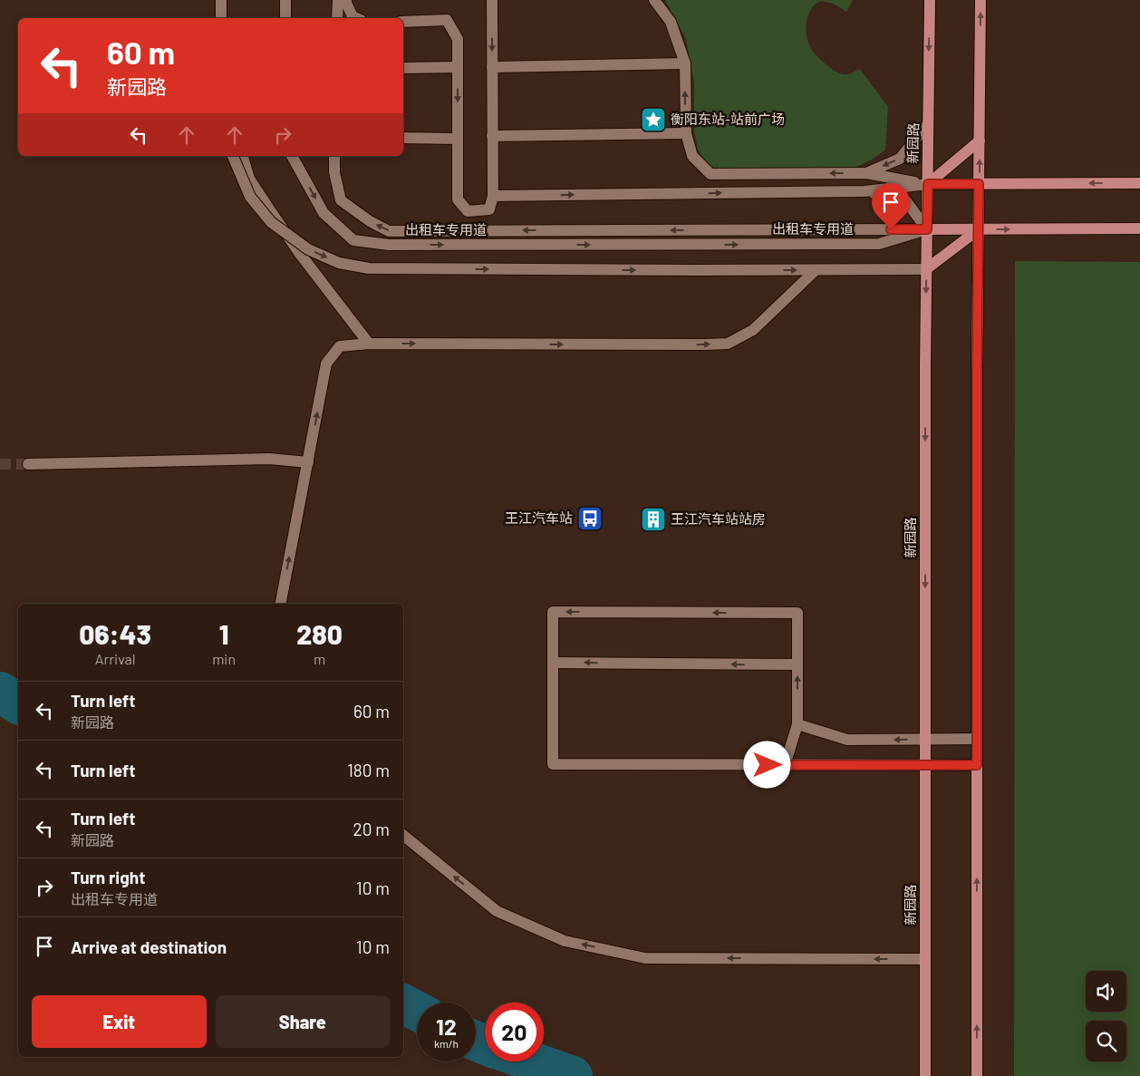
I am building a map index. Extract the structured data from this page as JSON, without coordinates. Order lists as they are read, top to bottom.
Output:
{
  "streets": {
    "main road": ["新园路"],
    "street": ["出租车专用道"]
  },
  "crossings": [
    ["新园路", "出租车专用道"]
  ],
  "places": {
    "place": ["衡阳东站-站前广场"],
    "bus stop": ["王江汽车站"],
    "building": ["王江汽车站站房"]
  },
  "page": {
    "turn": ["60 m", "新园路"],
    "eta": [
      "06:43",
      "Arrival",
      "1",
      "min",
      "280",
      "m"
    ],
    "list": [
      {
        "name": "Turn left",
        "note": "新园路",
        "value": "60 m"
      },
      {
        "name": "Turn left",
        "value": "180 m"
      },
      {
        "name": "Turn left",
        "note": "新园路",
        "value": "20 m"
      },
      {
        "name": "Turn right",
        "note": "出租车专用道",
        "value": "10 m"
      },
      {
        "name": "Arrive at destination",
        "value": "10 m"
      }
    ],
    "buttons": ["Exit", "Share"],
    "speed": "12 km/h",
    "limit": "20"
  }
}
